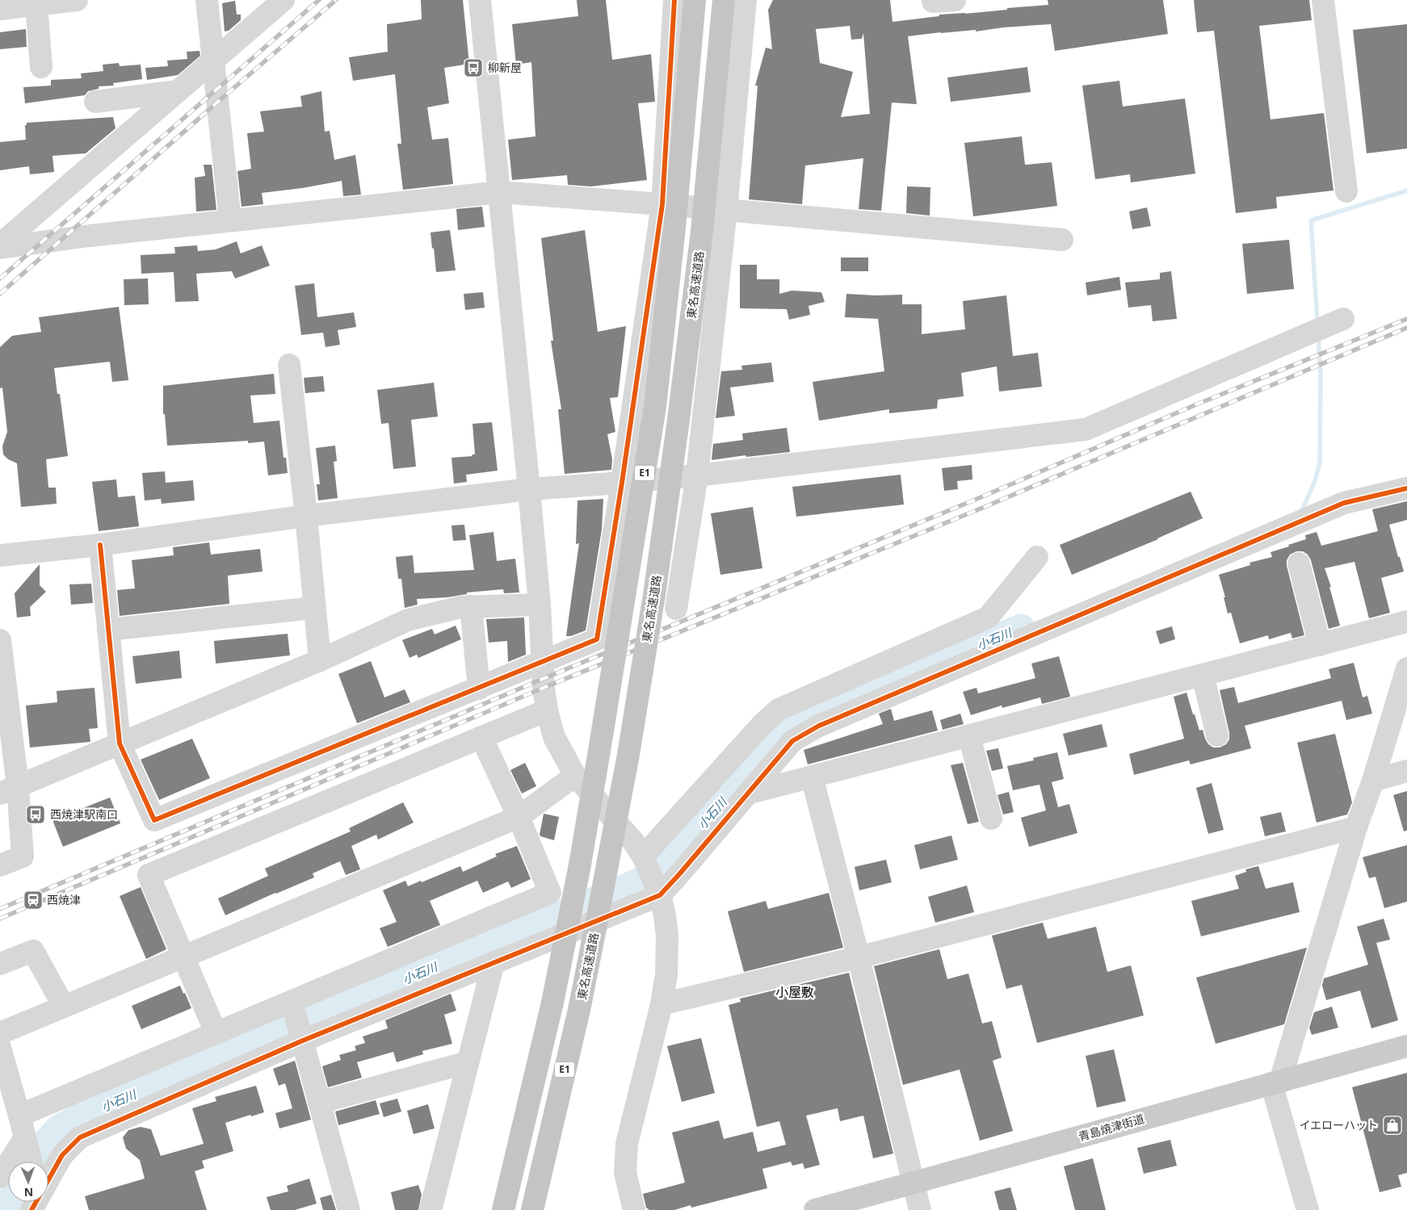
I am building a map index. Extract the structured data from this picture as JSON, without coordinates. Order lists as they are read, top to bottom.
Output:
{
  "streets": {
    "highway": ["東名高速道路", "E1"],
    "main road": ["青島焼津街道"]
  },
  "districts": ["小屋敷"],
  "water": ["小石川"],
  "places": {
    "bus stop": ["柳新屋", "西焼津駅南口"],
    "station": ["西焼津"],
    "shop": ["イエローハット"]
  },
  "north": "bottom"
}
